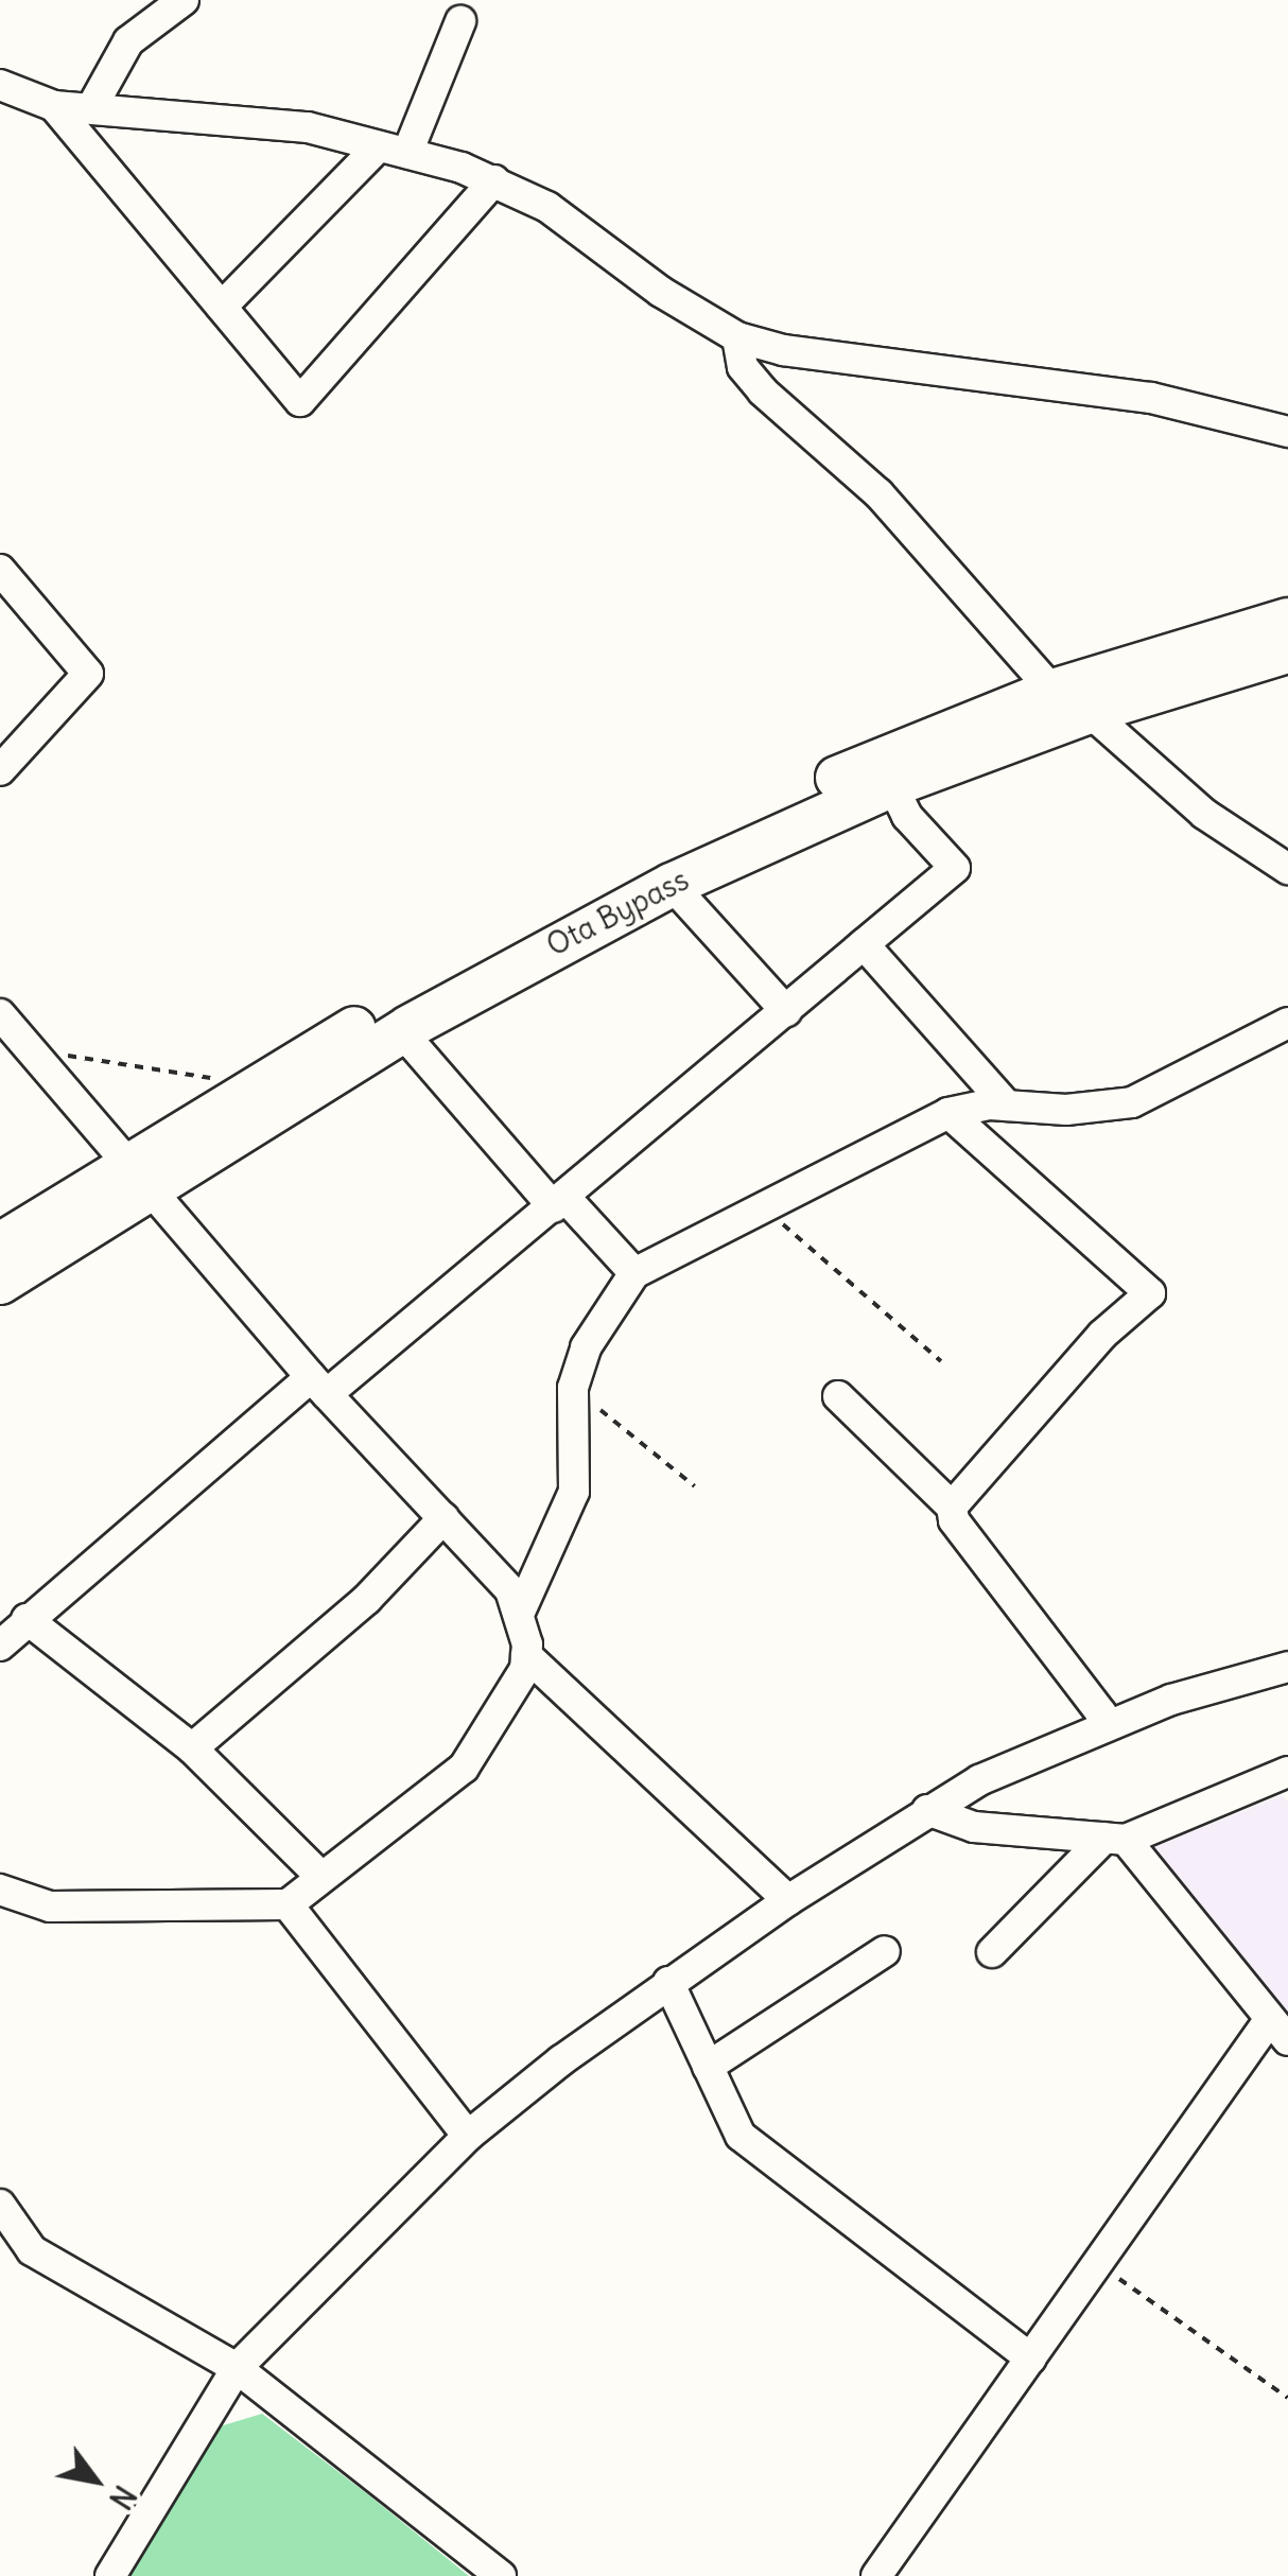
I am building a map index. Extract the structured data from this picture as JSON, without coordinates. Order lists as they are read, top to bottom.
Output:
{
  "streets": {
    "highway": ["Ota Bypass"]
  },
  "north": "bottom right"
}
